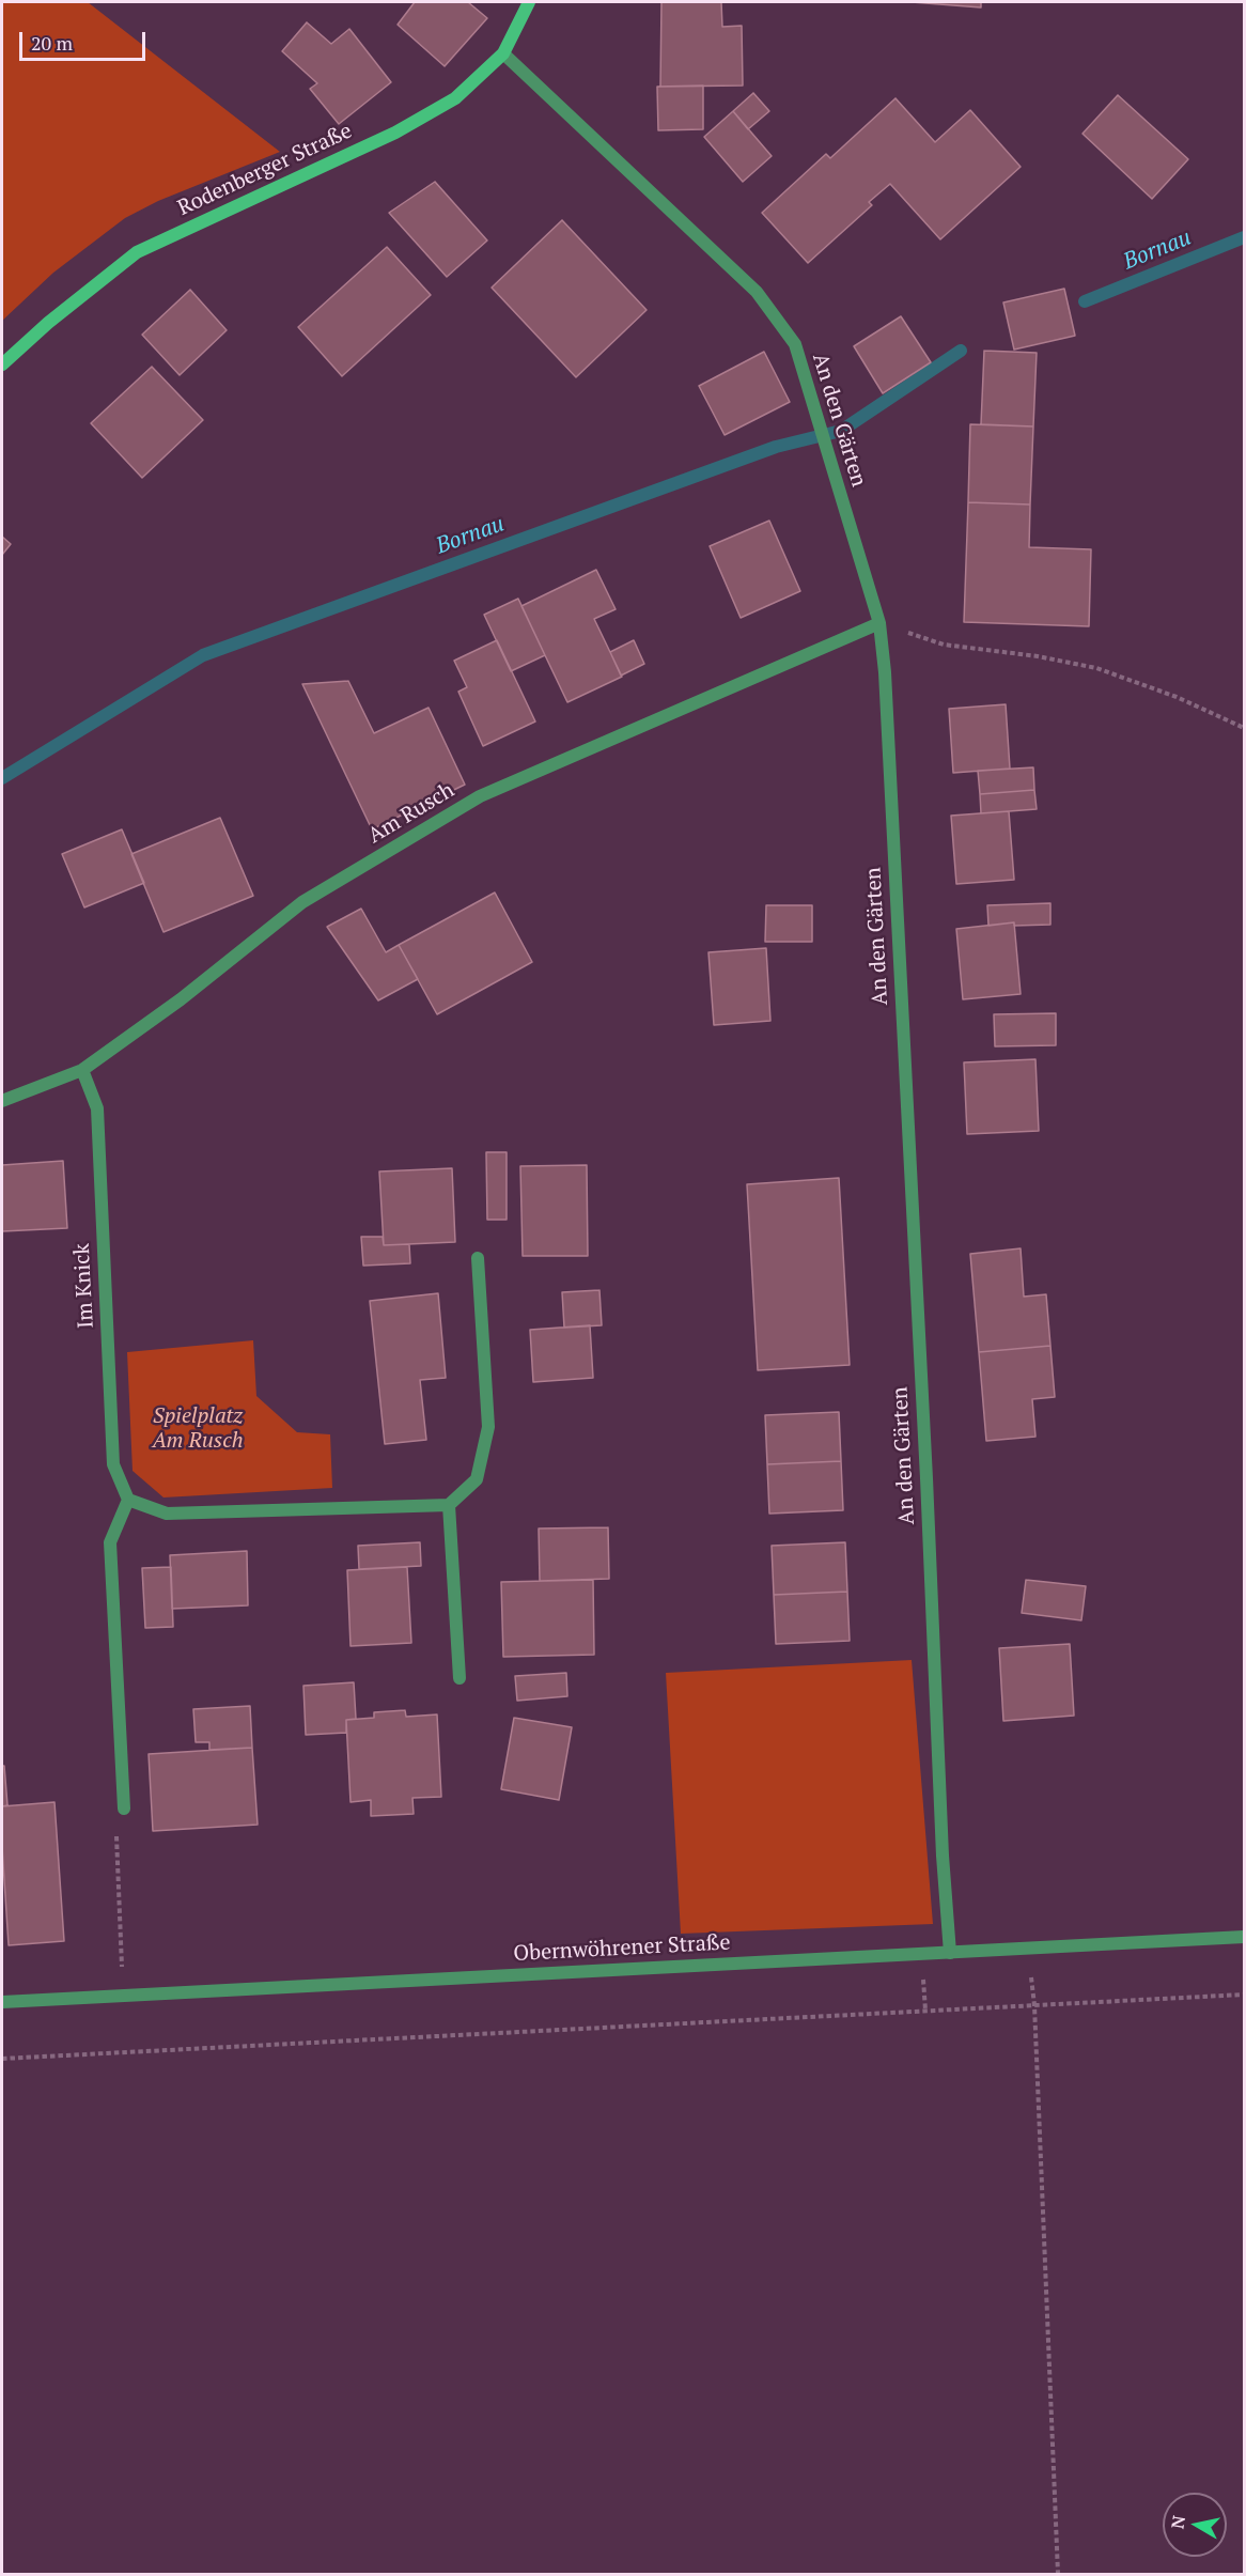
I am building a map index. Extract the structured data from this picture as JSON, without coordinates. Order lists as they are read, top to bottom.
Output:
{
  "streets": {
    "main road": ["Rodenberger Straße"],
    "street": [
      "An den Gärten",
      "Am Rusch",
      "Im Knick",
      "Obernwöhrener Straße"
    ]
  },
  "crossings": [
    ["Rodenberger Straße", "An den Gärten"],
    ["An den Gärten", "Am Rusch"],
    ["An den Gärten", "Obernwöhrener Straße"],
    ["Am Rusch", "Im Knick"]
  ],
  "water": ["Bornau"],
  "parks": ["Spielplatz Am Rusch"],
  "scale_bar": "20 m",
  "north": "left"
}
